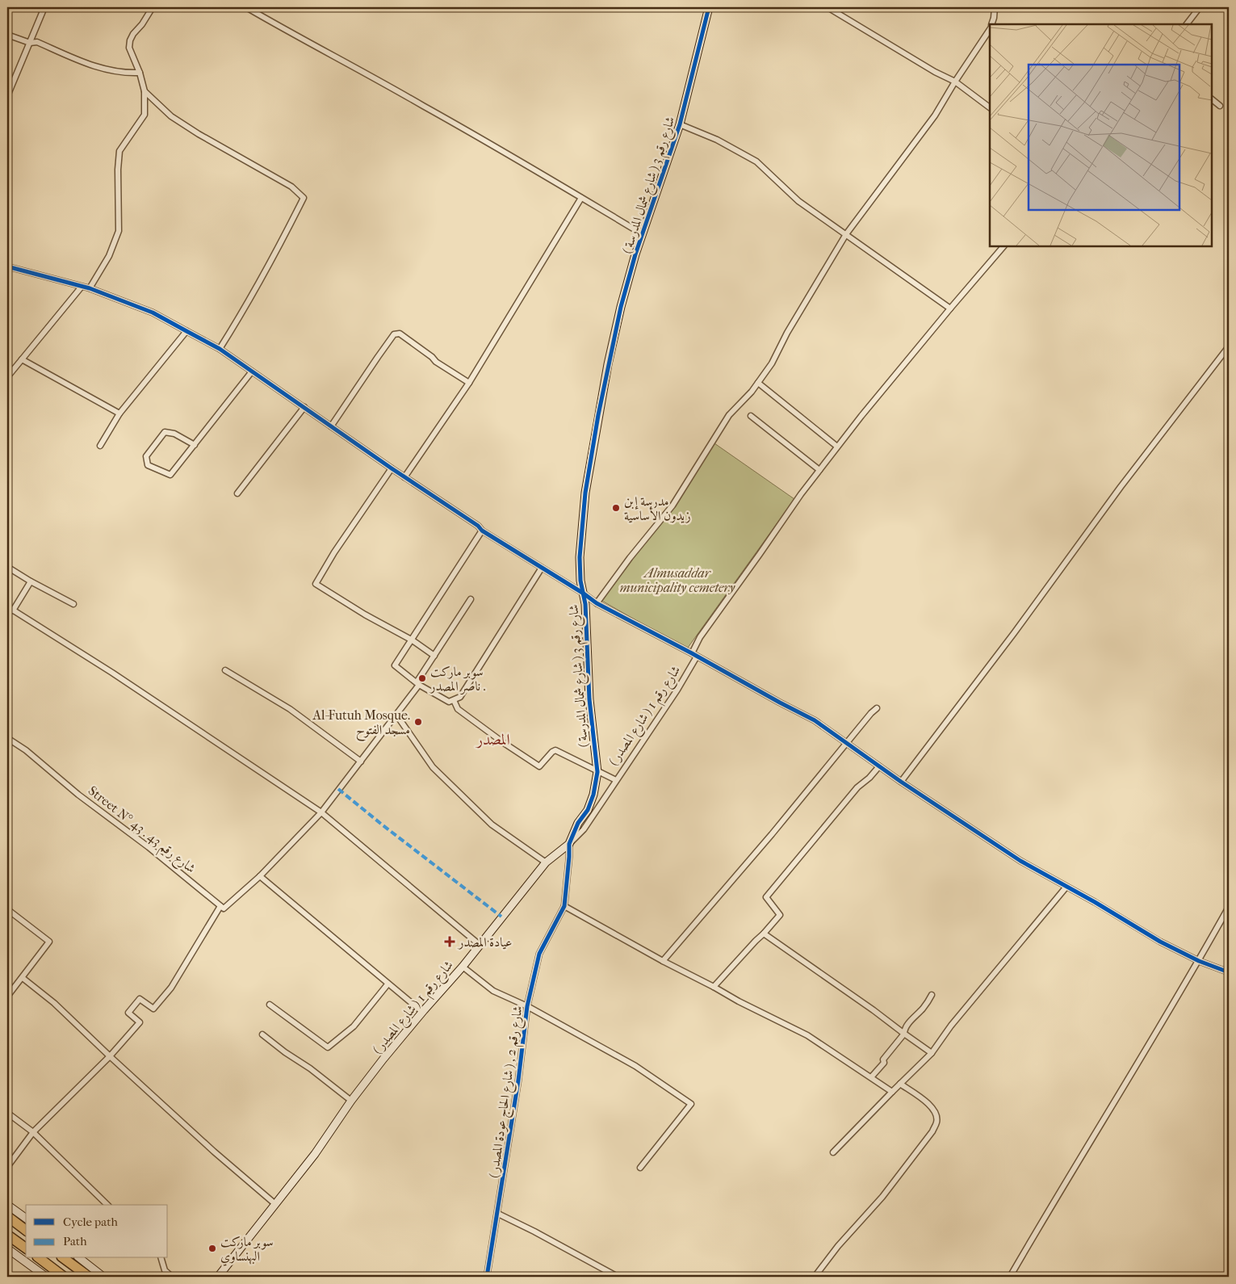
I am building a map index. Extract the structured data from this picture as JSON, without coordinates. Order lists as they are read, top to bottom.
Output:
{
  "streets": {
    "street": [
      "شارع رقم 3 ( شارع شمال المدرسة )",
      "شارع رقم 1 ( شارع المصدر )",
      "Street N° 43 . شارع رقم 43",
      "شارع رقم 2 , ( شارع الحاج عودة المصدر )"
    ]
  },
  "crossings": [
    ["شارع رقم 3 ( شارع شمال المدرسة )", "شارع رقم 1 ( شارع المصدر )"],
    ["شارع رقم 3 ( شارع شمال المدرسة )", "شارع رقم 2 , ( شارع الحاج عودة المصدر )"],
    ["شارع رقم 1 ( شارع المصدر )", "شارع رقم 2 , ( شارع الحاج عودة المصدر )"]
  ],
  "districts": ["المصدر"],
  "parks": ["Almusaddar municipality cemetery"],
  "places": {
    "other": [
      "مدرسة إبن زيدون الأساسية",
      "سوبر ماركت ناصر المصدر .",
      "Al-Futuh Mosque. مسجد الفتوح",
      "سوبر ماركت البهنساوي"
    ],
    "health": ["عيادة المصدر"]
  },
  "legend": ["Cycle path", "Path"]
}
